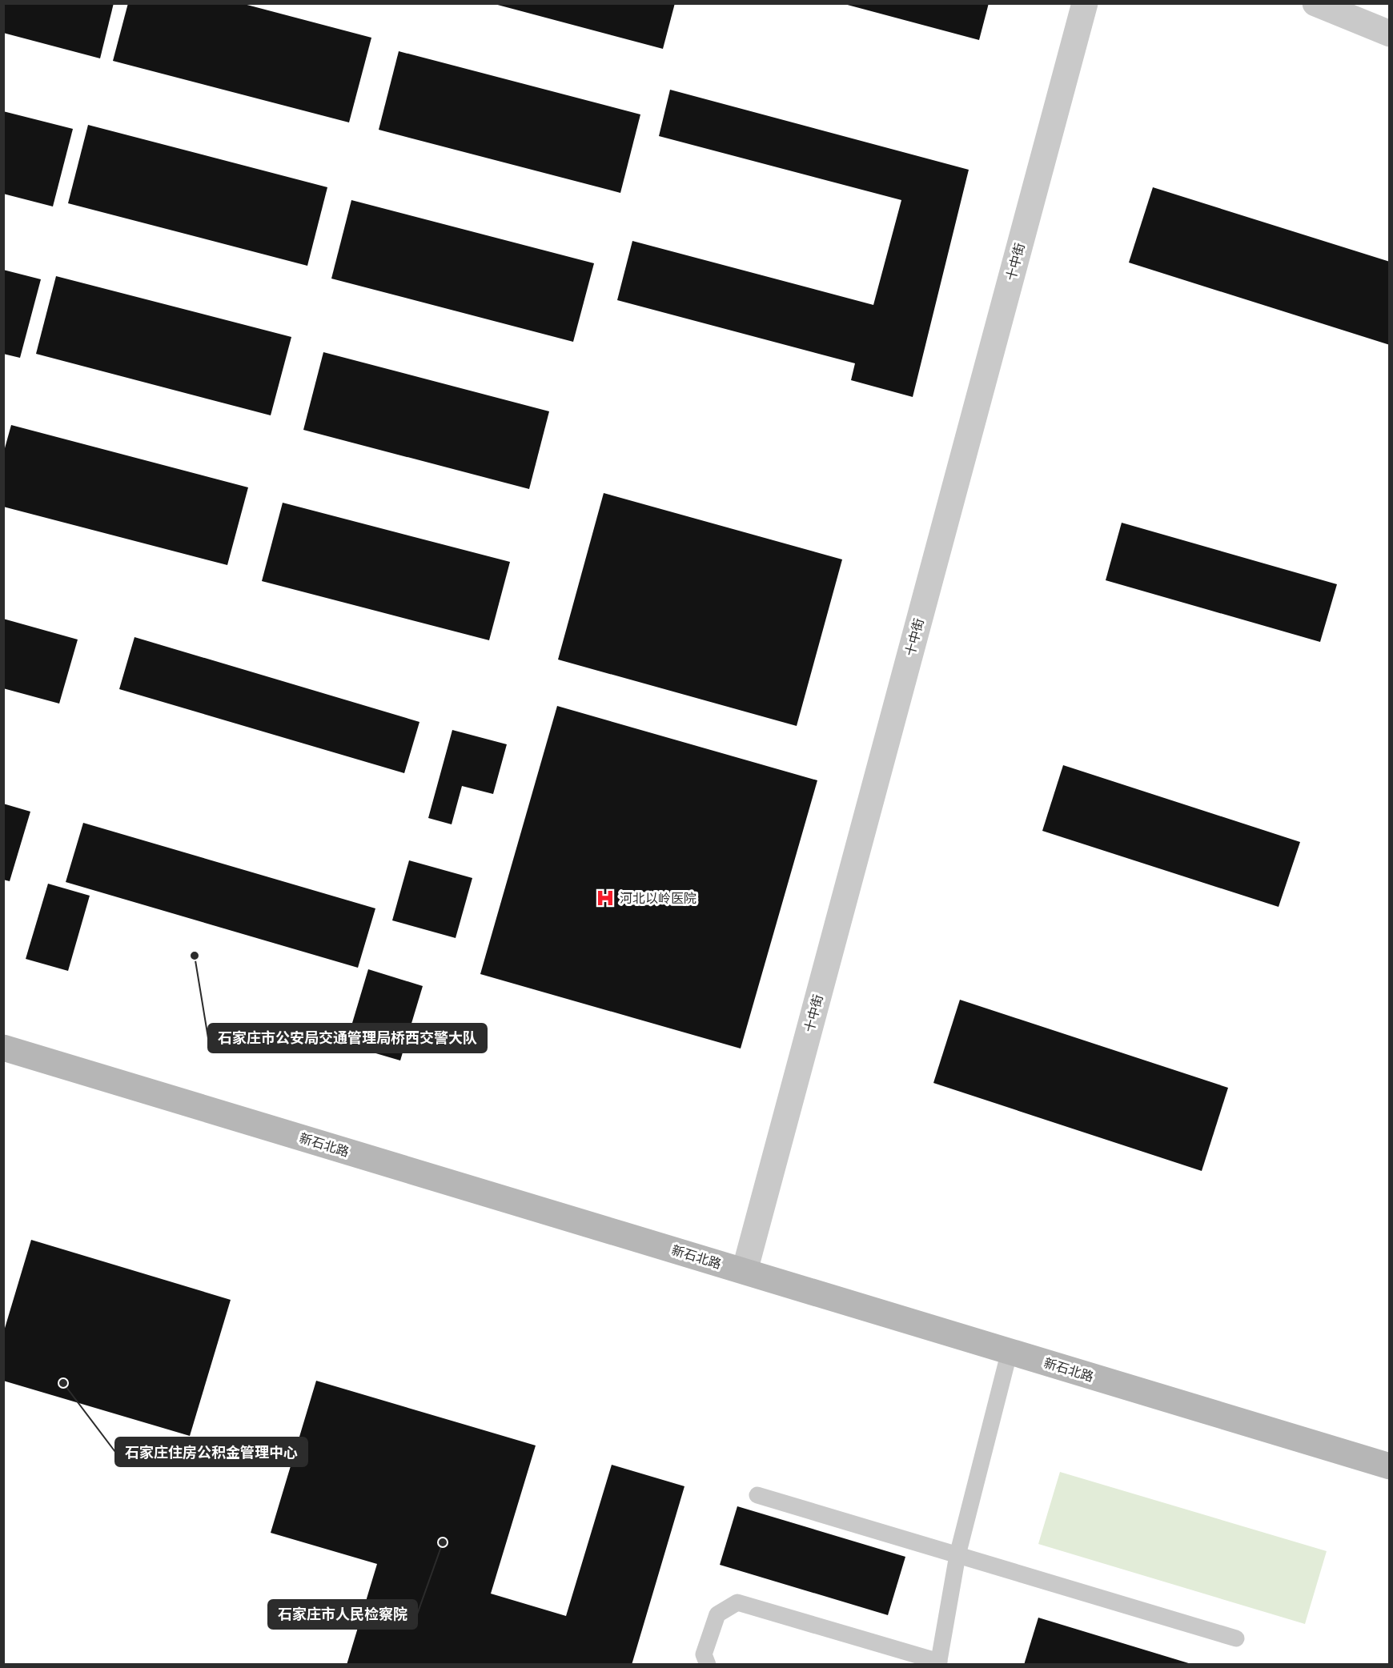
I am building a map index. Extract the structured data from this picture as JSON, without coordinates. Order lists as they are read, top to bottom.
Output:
{
  "streets": {
    "street": ["十中街", "新石北路"]
  },
  "crossings": [
    ["十中街", "新石北路"]
  ],
  "places": {
    "hospital": ["河北以岭医院"],
    "other": ["石家庄市公安局交通管理局桥西交警大队", "石家庄住房公积金管理中心", "石家庄市人民检察院"]
  }
}
